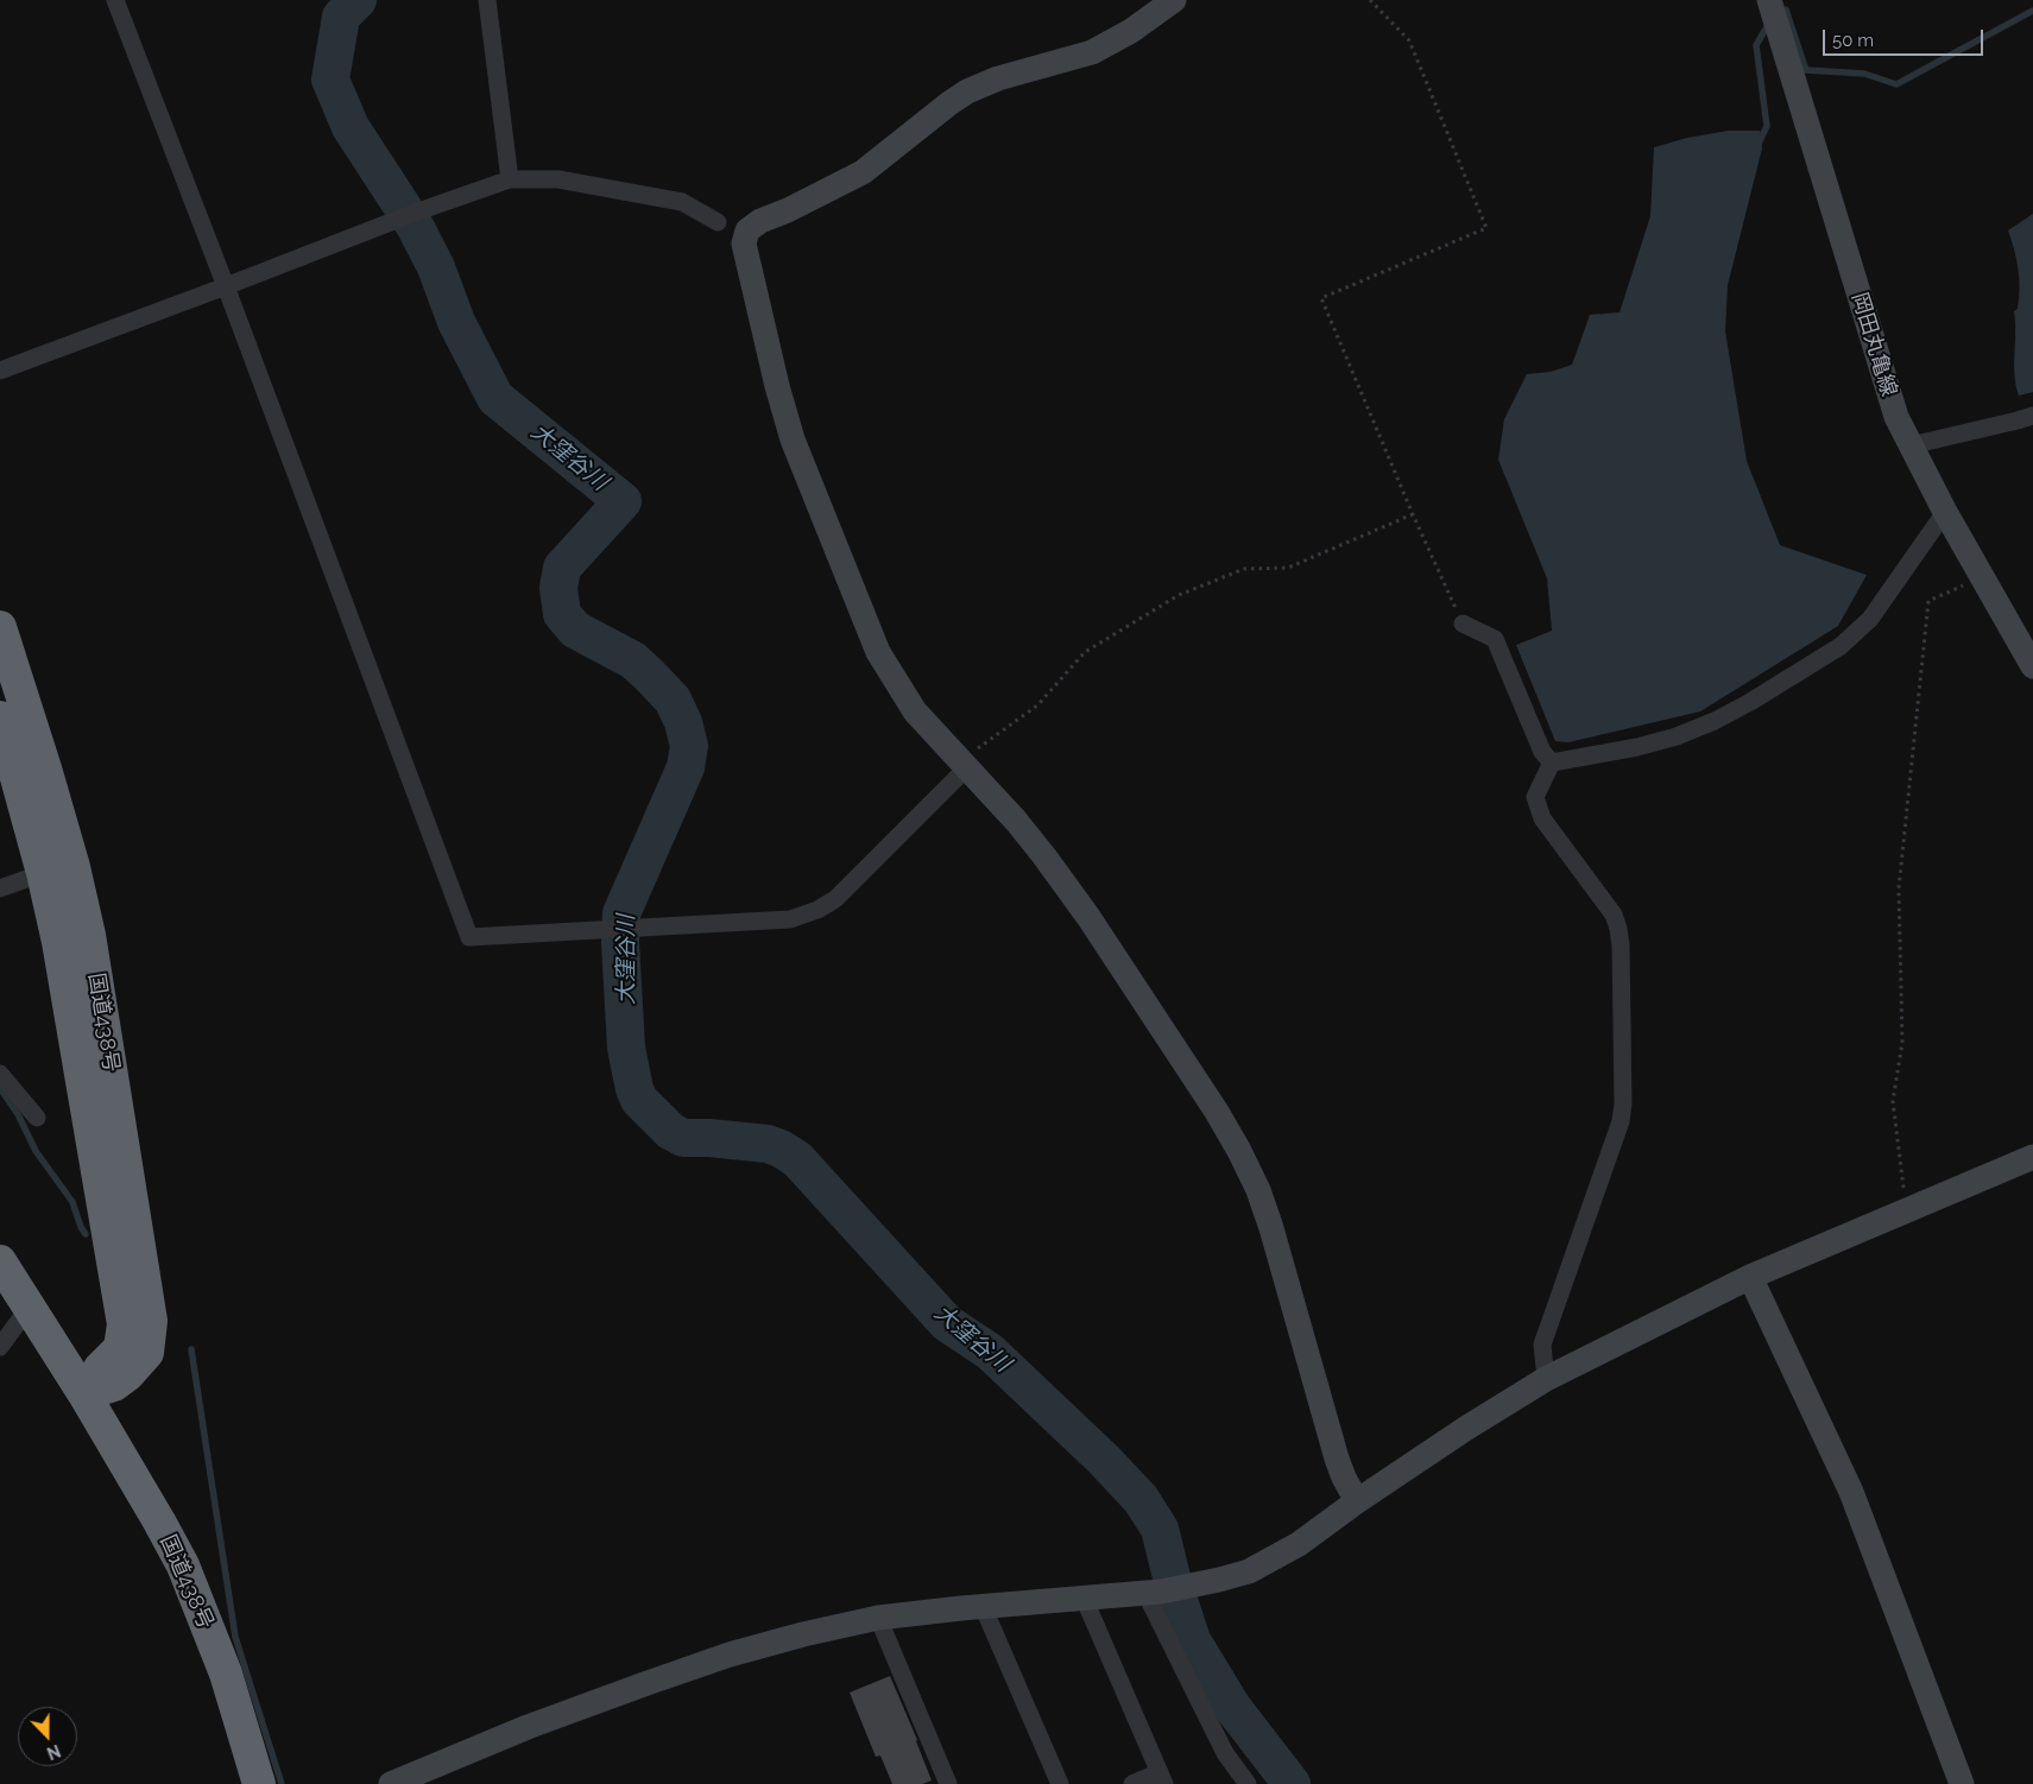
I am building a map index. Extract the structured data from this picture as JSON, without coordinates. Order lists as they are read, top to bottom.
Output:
{
  "streets": {
    "highway": ["国道438号"],
    "street": ["岡田丸亀線"]
  },
  "water": ["大窪谷川"],
  "scale_bar": "50 m",
  "north": "bottom"
}
